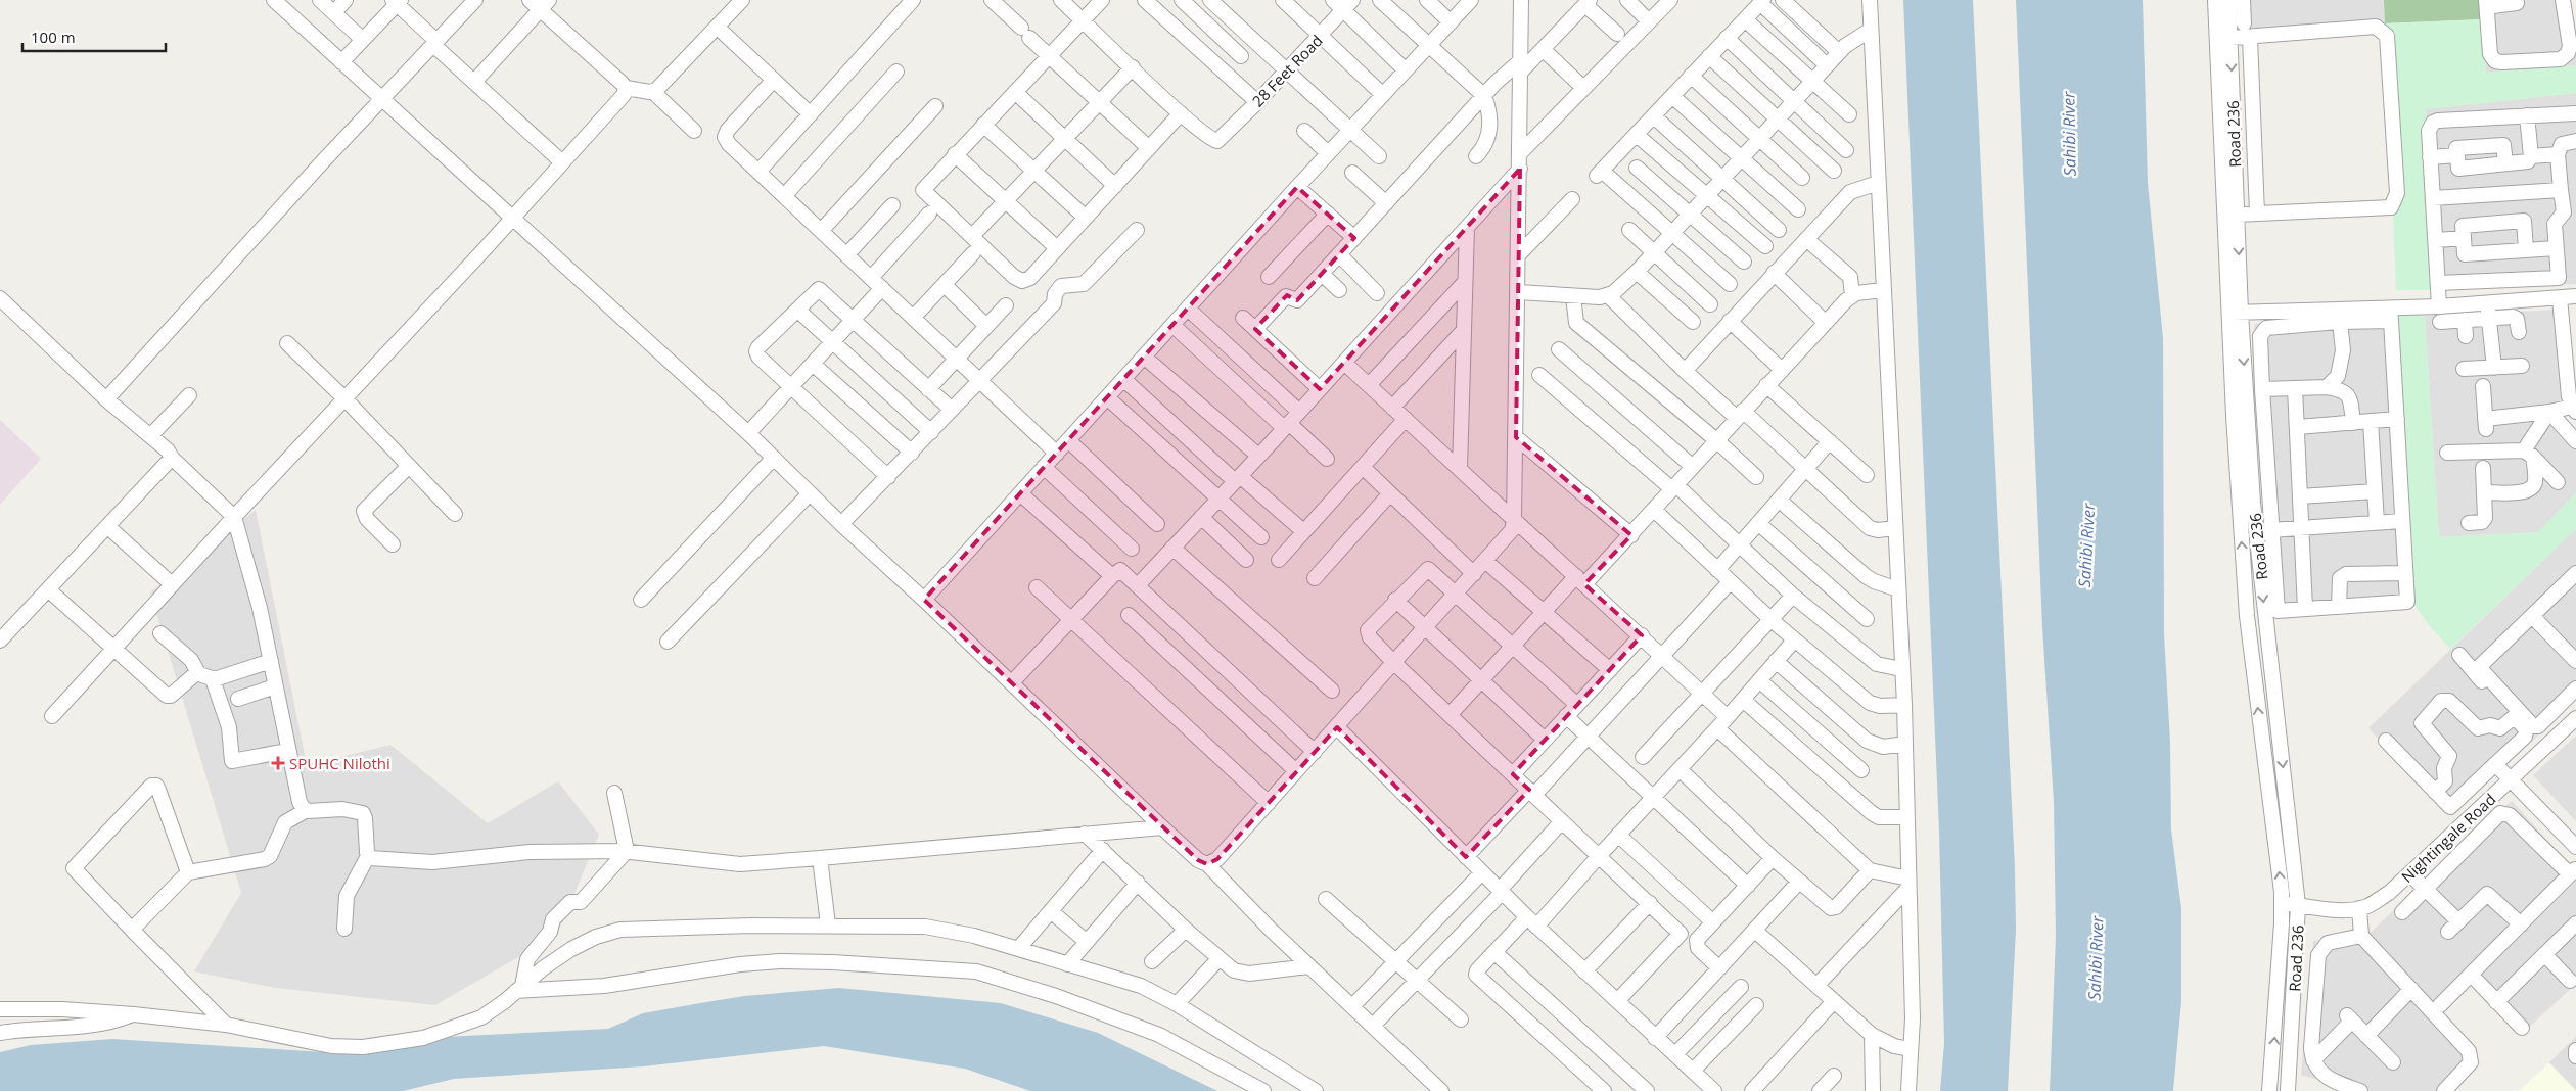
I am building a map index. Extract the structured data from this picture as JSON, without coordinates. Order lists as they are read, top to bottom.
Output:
{
  "streets": {
    "street": ["28 Feet Road", "Road 236", "Nightingale Road"]
  },
  "crossings": [
    ["Road 236", "Nightingale Road"]
  ],
  "water": ["Sahibi River"],
  "places": {
    "health": ["SPUHC Nilothi"]
  },
  "scale_bar": "100 m"
}
